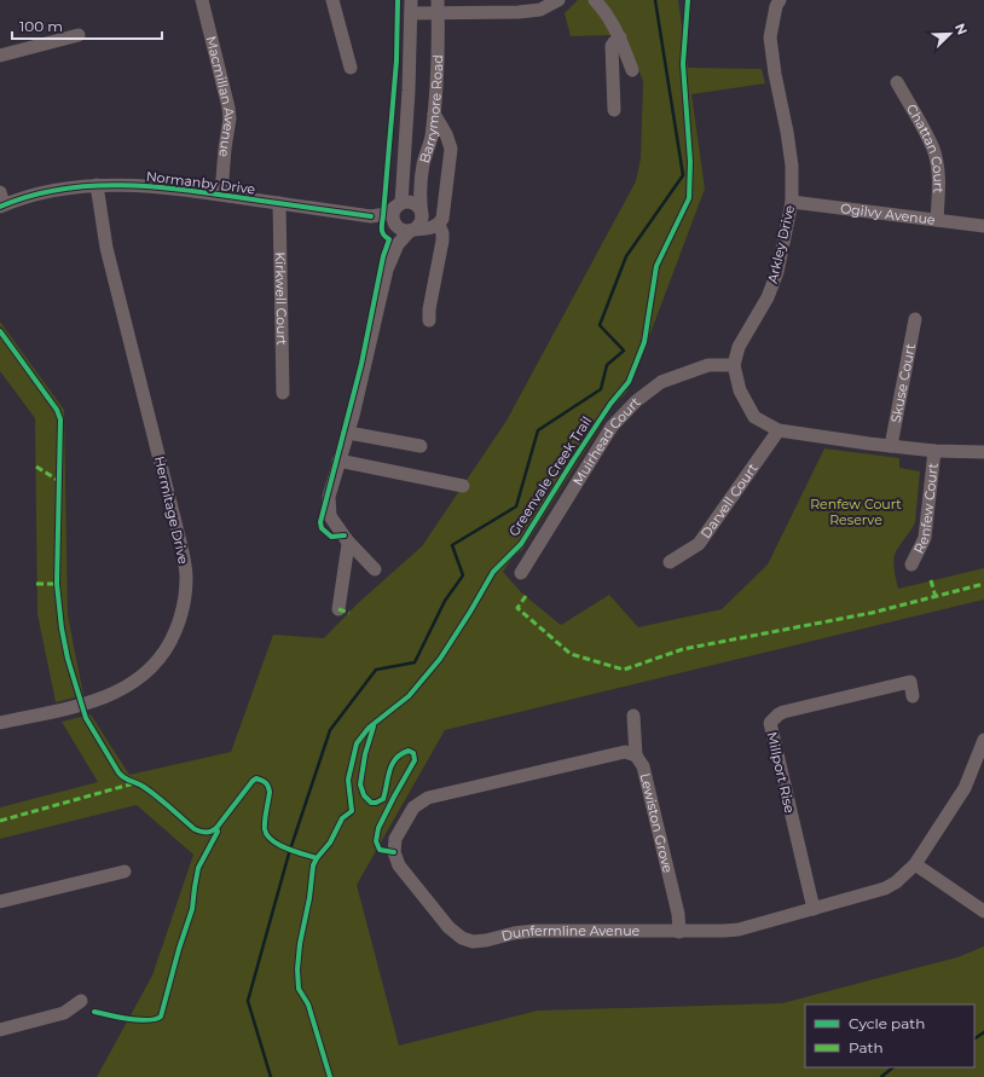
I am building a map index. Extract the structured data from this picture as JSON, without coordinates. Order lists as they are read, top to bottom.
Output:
{
  "streets": {
    "street": [
      "Macmillan Avenue",
      "Barrymore Road",
      "Chattan Court",
      "Normanby Drive",
      "Ogilvy Avenue",
      "Arkley Drive",
      "Kirkwell Court",
      "Skuse Court",
      "Muirhead Court",
      "Darvell Court",
      "Renfew Court",
      "Hermitage Drive",
      "Millport Rise",
      "Lewiston Grove",
      "Dunfermline Avenue"
    ],
    "cycle path": ["Greenvale Creek Trail"]
  },
  "crossings": [
    ["Macmillan Avenue", "Normanby Drive"],
    ["Barrymore Road", "Normanby Drive"],
    ["Chattan Court", "Ogilvy Avenue"],
    ["Normanby Drive", "Kirkwell Court"],
    ["Normanby Drive", "Hermitage Drive"],
    ["Ogilvy Avenue", "Arkley Drive"],
    ["Arkley Drive", "Muirhead Court"],
    ["Millport Rise", "Dunfermline Avenue"],
    ["Lewiston Grove", "Dunfermline Avenue"]
  ],
  "parks": ["Renfew Court Reserve"],
  "legend": ["Cycle path", "Path"],
  "scale_bar": "100 m",
  "north": "top right"
}
